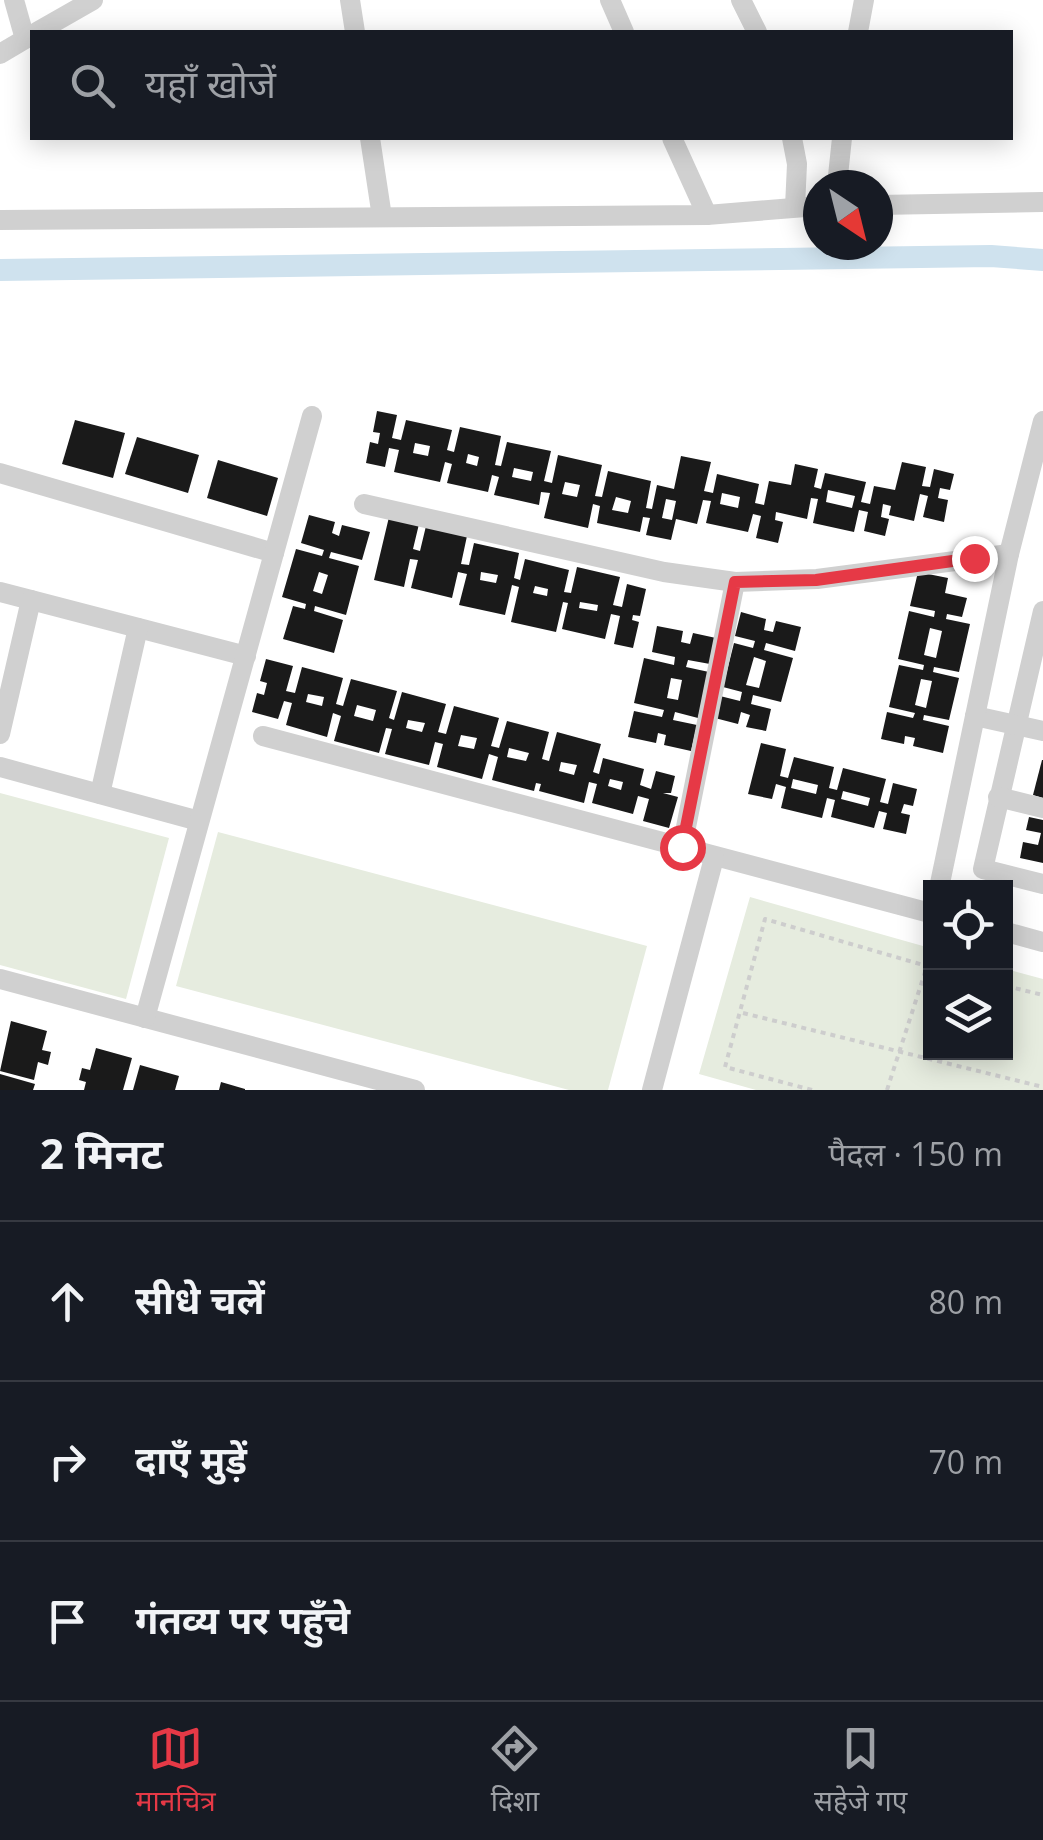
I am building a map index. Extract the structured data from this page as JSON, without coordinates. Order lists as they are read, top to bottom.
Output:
{
  "north": "bottom right",
  "page": {
    "search": "यहाँ खोजें",
    "heading": ["2 मिनट", "पैदल · 150 m"],
    "list": [
      ["सीधे चलें", "80 m"],
      ["दाएँ मुड़ें", "70 m"],
      "गंतव्य पर पहुँचे"
    ],
    "nav": ["मानचित्र", "दिशा", "सहेजे गए"]
  }
}
